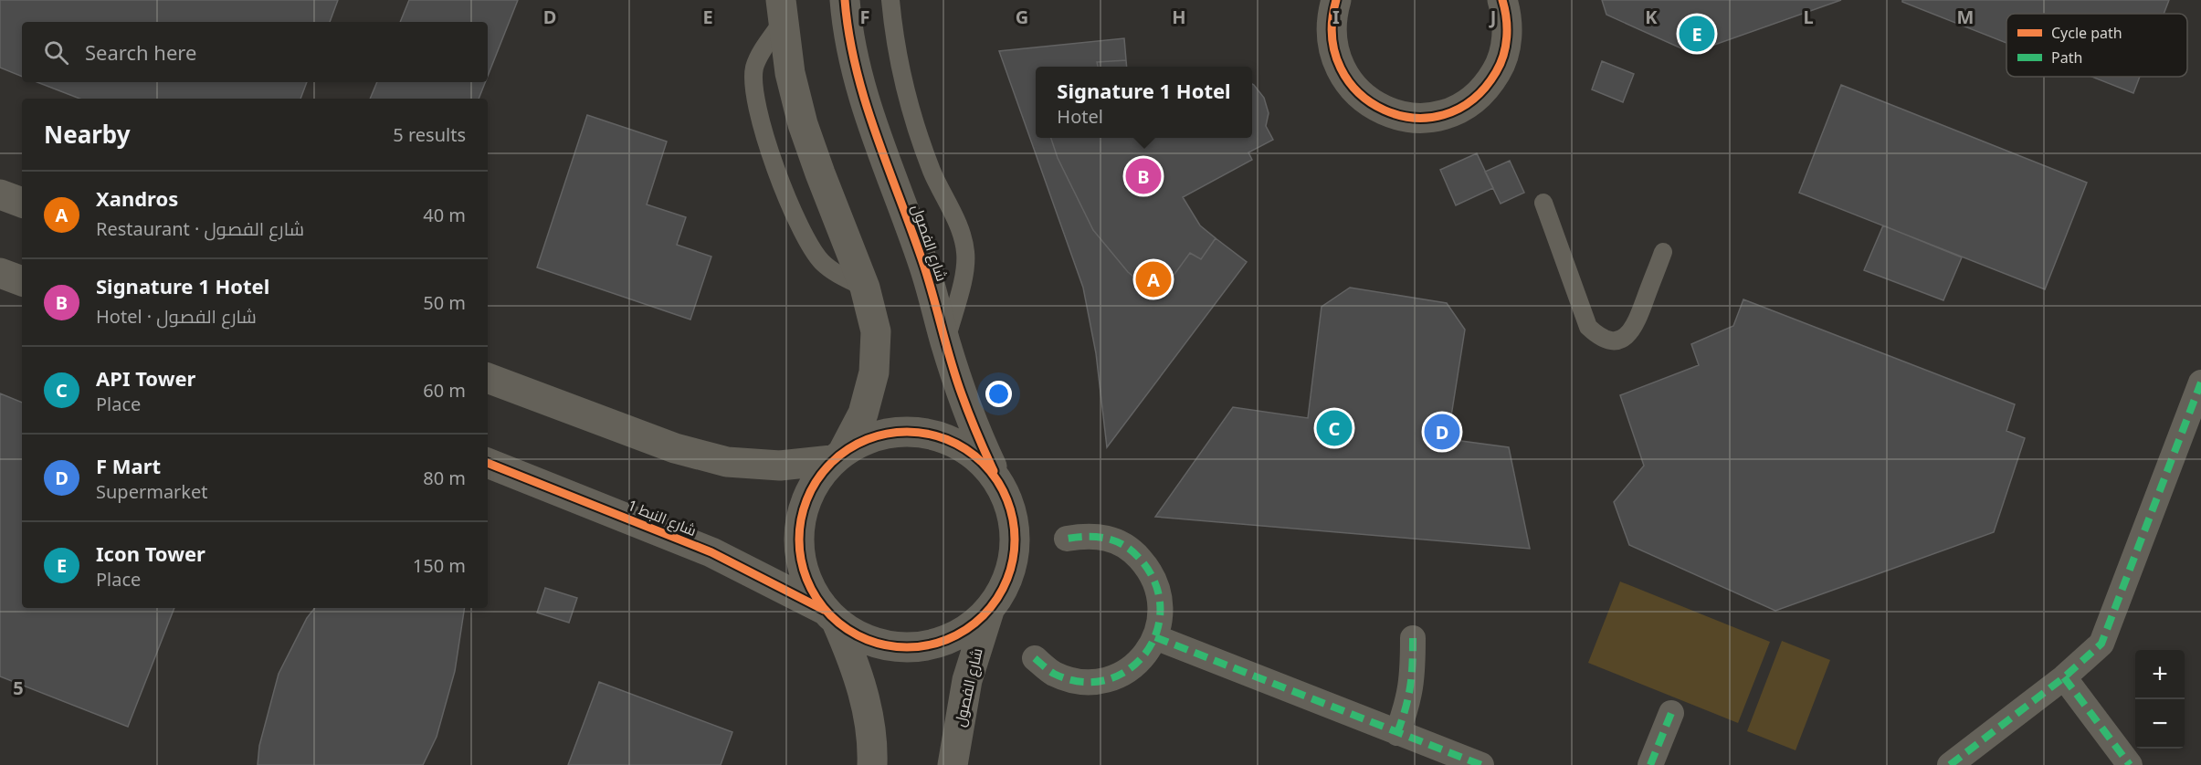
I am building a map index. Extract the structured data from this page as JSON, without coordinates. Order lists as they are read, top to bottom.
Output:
{
  "streets": {
    "street": ["شارع الفصول", "شارع النبط 1"]
  },
  "crossings": [
    ["شارع الفصول", "شارع النبط 1"]
  ],
  "legend": ["Cycle path", "Path"],
  "page": {
    "pins": [
      "E",
      "B",
      "A",
      "C",
      "D"
    ],
    "search": "Search here",
    "popup": ["Signature 1 Hotel", "Hotel"],
    "heading": ["Nearby", "5 results"],
    "list": [
      {
        "mark": "A",
        "name": "Xandros",
        "note": "Restaurant · شارع الفصول",
        "value": "40 m"
      },
      {
        "mark": "B",
        "name": "Signature 1 Hotel",
        "note": "Hotel · شارع الفصول",
        "value": "50 m"
      },
      {
        "mark": "C",
        "name": "API Tower",
        "note": "Place",
        "value": "60 m"
      },
      {
        "mark": "D",
        "name": "F Mart",
        "note": "Supermarket",
        "value": "80 m"
      },
      {
        "mark": "E",
        "name": "Icon Tower",
        "note": "Place",
        "value": "150 m"
      }
    ],
    "map_buttons": ["+", "−"]
  },
  "grid": {
    "columns": [
      "D",
      "E",
      "F",
      "G",
      "H",
      "I",
      "J",
      "K",
      "L",
      "M"
    ],
    "rows": ["5"]
  }
}
